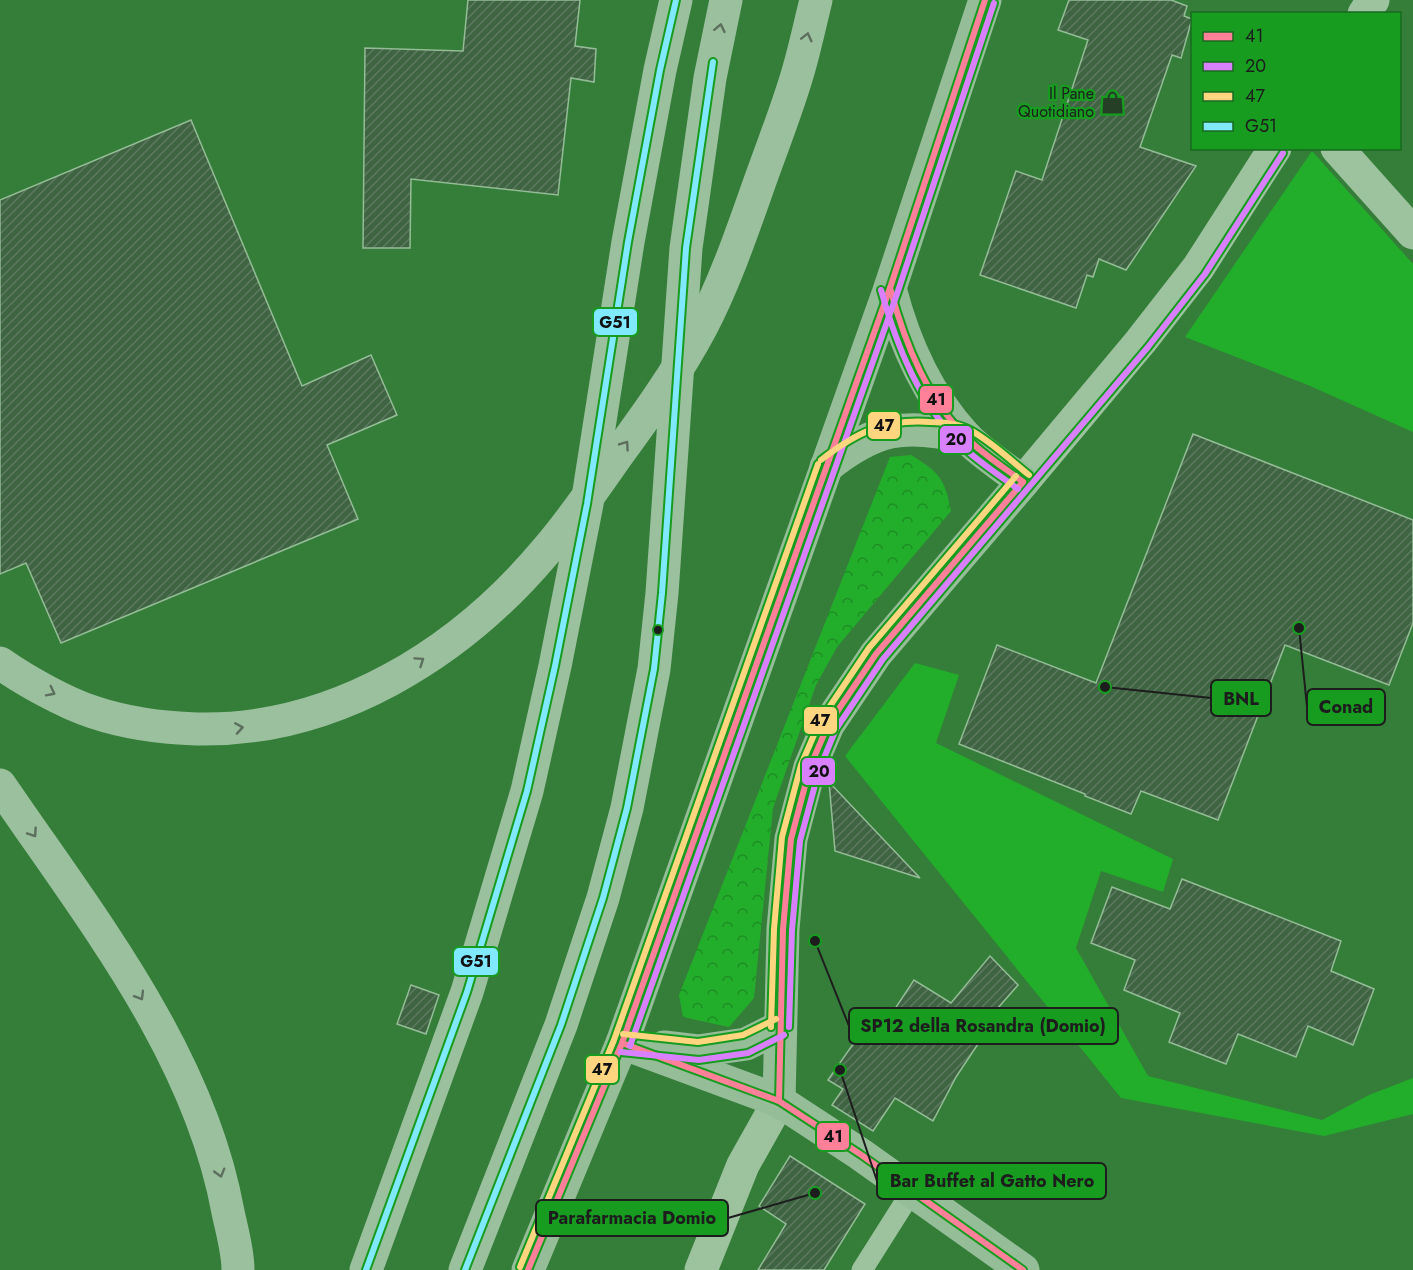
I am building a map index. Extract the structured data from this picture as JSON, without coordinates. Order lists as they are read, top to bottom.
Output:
{
  "places": {
    "shop": ["Il Pane Quotidiano"],
    "other": [
      "Conad",
      "BNL",
      "SP12 della Rosandra (Domio)",
      "Bar Buffet al Gatto Nero",
      "Parafarmacia Domio"
    ]
  },
  "lines": [
    "transit line 41",
    "transit line G51",
    "transit line 20",
    "transit line 47"
  ],
  "legend": [
    "41",
    "20",
    "47",
    "G51"
  ]
}
